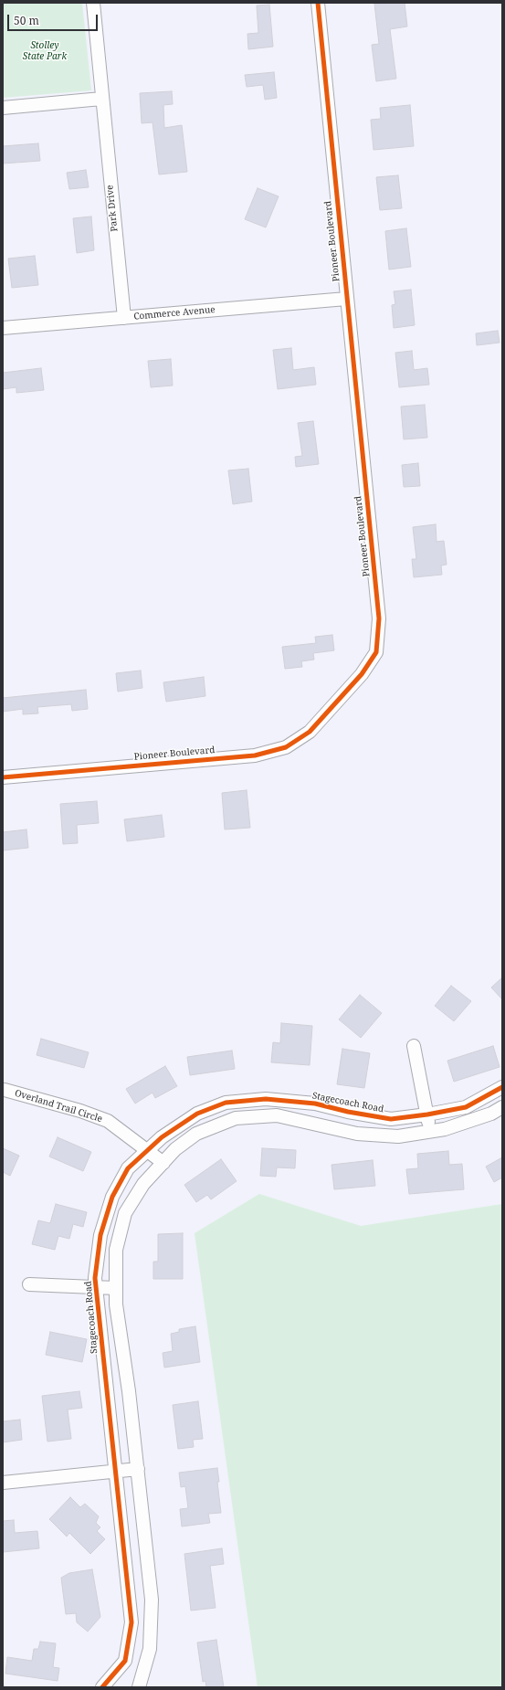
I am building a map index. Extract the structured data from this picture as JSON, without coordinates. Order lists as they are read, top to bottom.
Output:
{
  "streets": {
    "street": [
      "Park Drive",
      "Pioneer Boulevard",
      "Commerce Avenue",
      "Stagecoach Road",
      "Overland Trail Circle"
    ]
  },
  "crossings": [
    ["Park Drive", "Commerce Avenue"],
    ["Pioneer Boulevard", "Commerce Avenue"],
    ["Stagecoach Road", "Overland Trail Circle"]
  ],
  "parks": ["Stolley State Park"],
  "scale_bar": "50 m"
}
